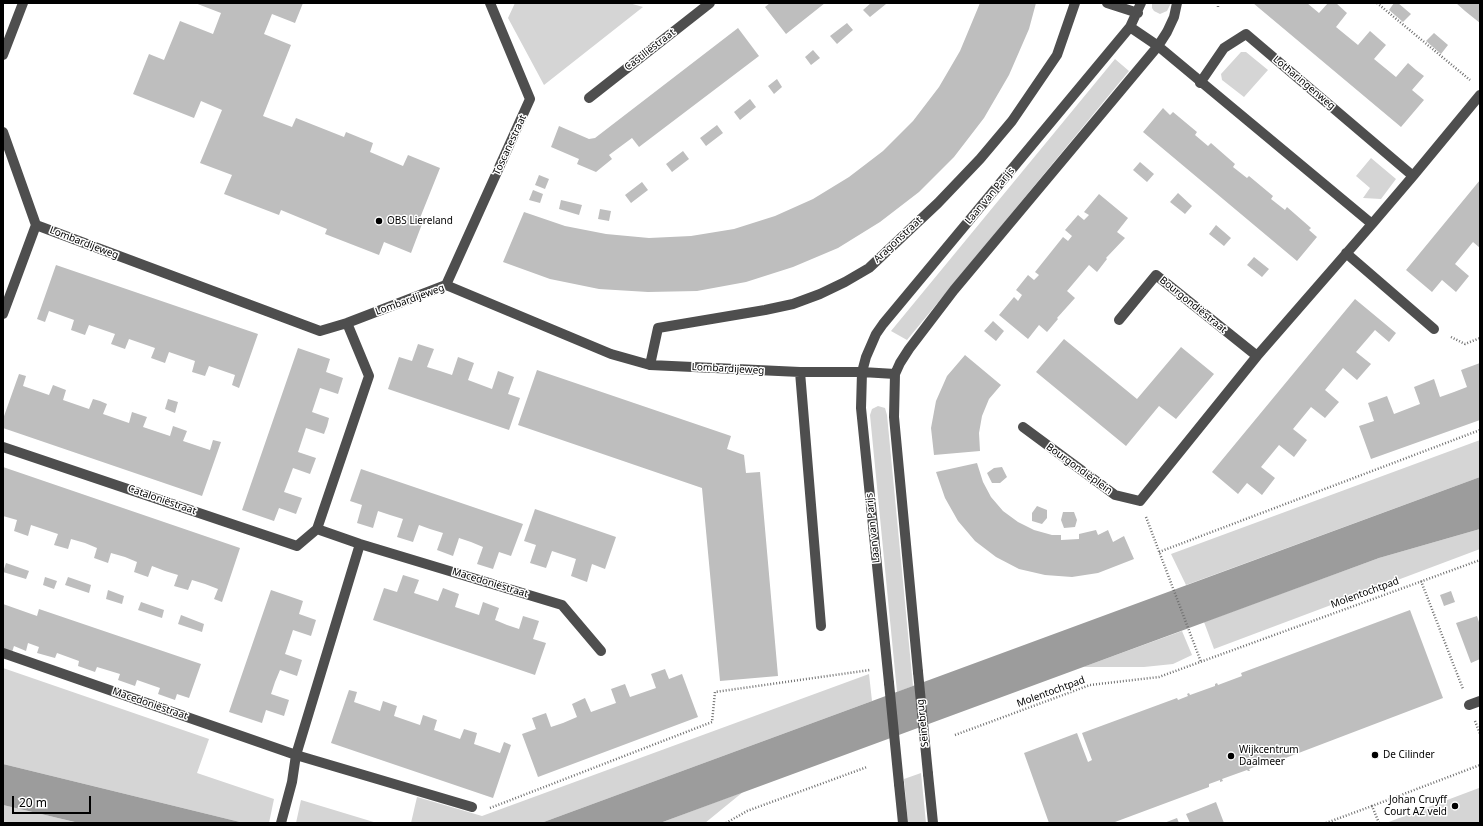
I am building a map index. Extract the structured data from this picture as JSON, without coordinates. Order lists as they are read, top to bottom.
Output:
{
  "streets": {
    "street": [
      "Castiliëstraat",
      "Lotharingenweg",
      "Toscanestraat",
      "Laan van Parijs",
      "Aragonstraat",
      "Lombardijeweg",
      "Bourgondiëstraat",
      "Bourgondiëplein",
      "Cataloniëstraat",
      "Macedoniëstraat",
      "Seinebrug"
    ],
    "path": ["Molentochtpad"]
  },
  "crossings": [
    ["Toscanestraat", "Lombardijeweg"],
    ["Laan van Parijs", "Lombardijeweg"],
    ["Aragonstraat", "Lombardijeweg"],
    ["Cataloniëstraat", "Macedoniëstraat"]
  ],
  "places": [
    "OBS Liereland",
    "De Cilinder",
    "Wijkcentrum Daalmeer",
    "Johan Cruyff Court AZ veld"
  ],
  "scale_bar": "20 m"
}
